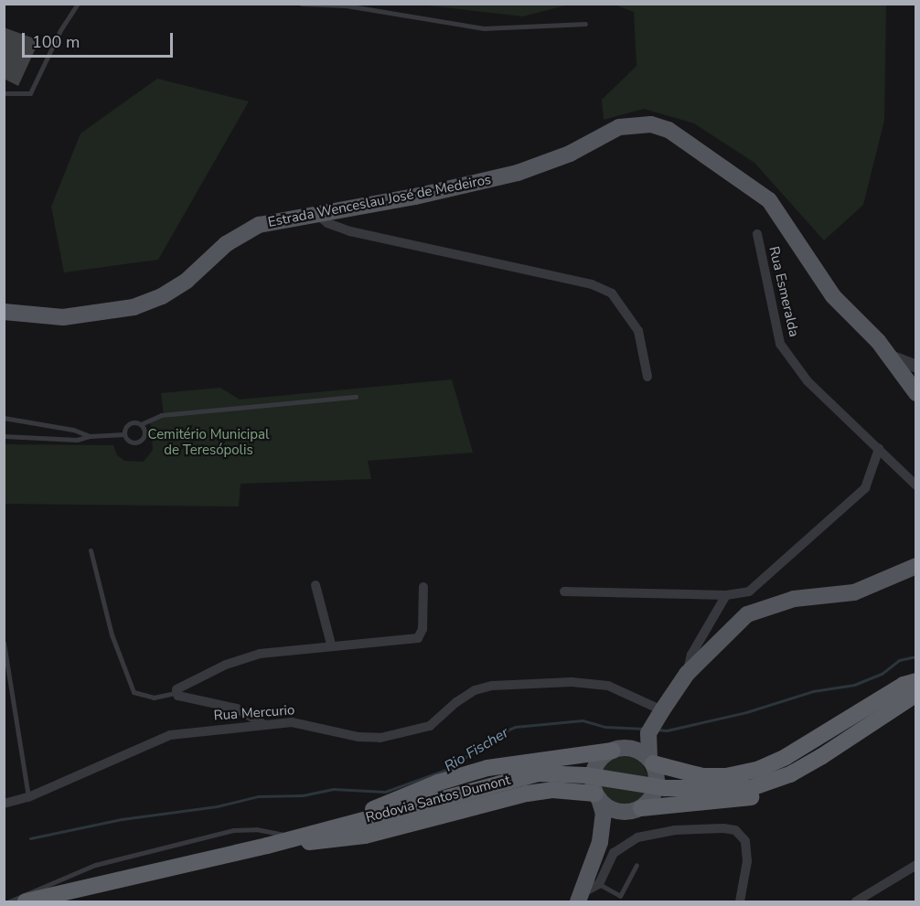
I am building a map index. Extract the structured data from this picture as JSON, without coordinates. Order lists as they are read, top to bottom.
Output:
{
  "streets": {
    "highway": ["Rodovia Santos Dumont"],
    "main road": ["Estrada Wenceslau José de Medeiros"],
    "street": ["Rua Esmeralda", "Rua Mercurio"]
  },
  "water": ["Rio Fischer"],
  "parks": ["Cemitério Municipal de Teresópolis"],
  "scale_bar": "100 m"
}
